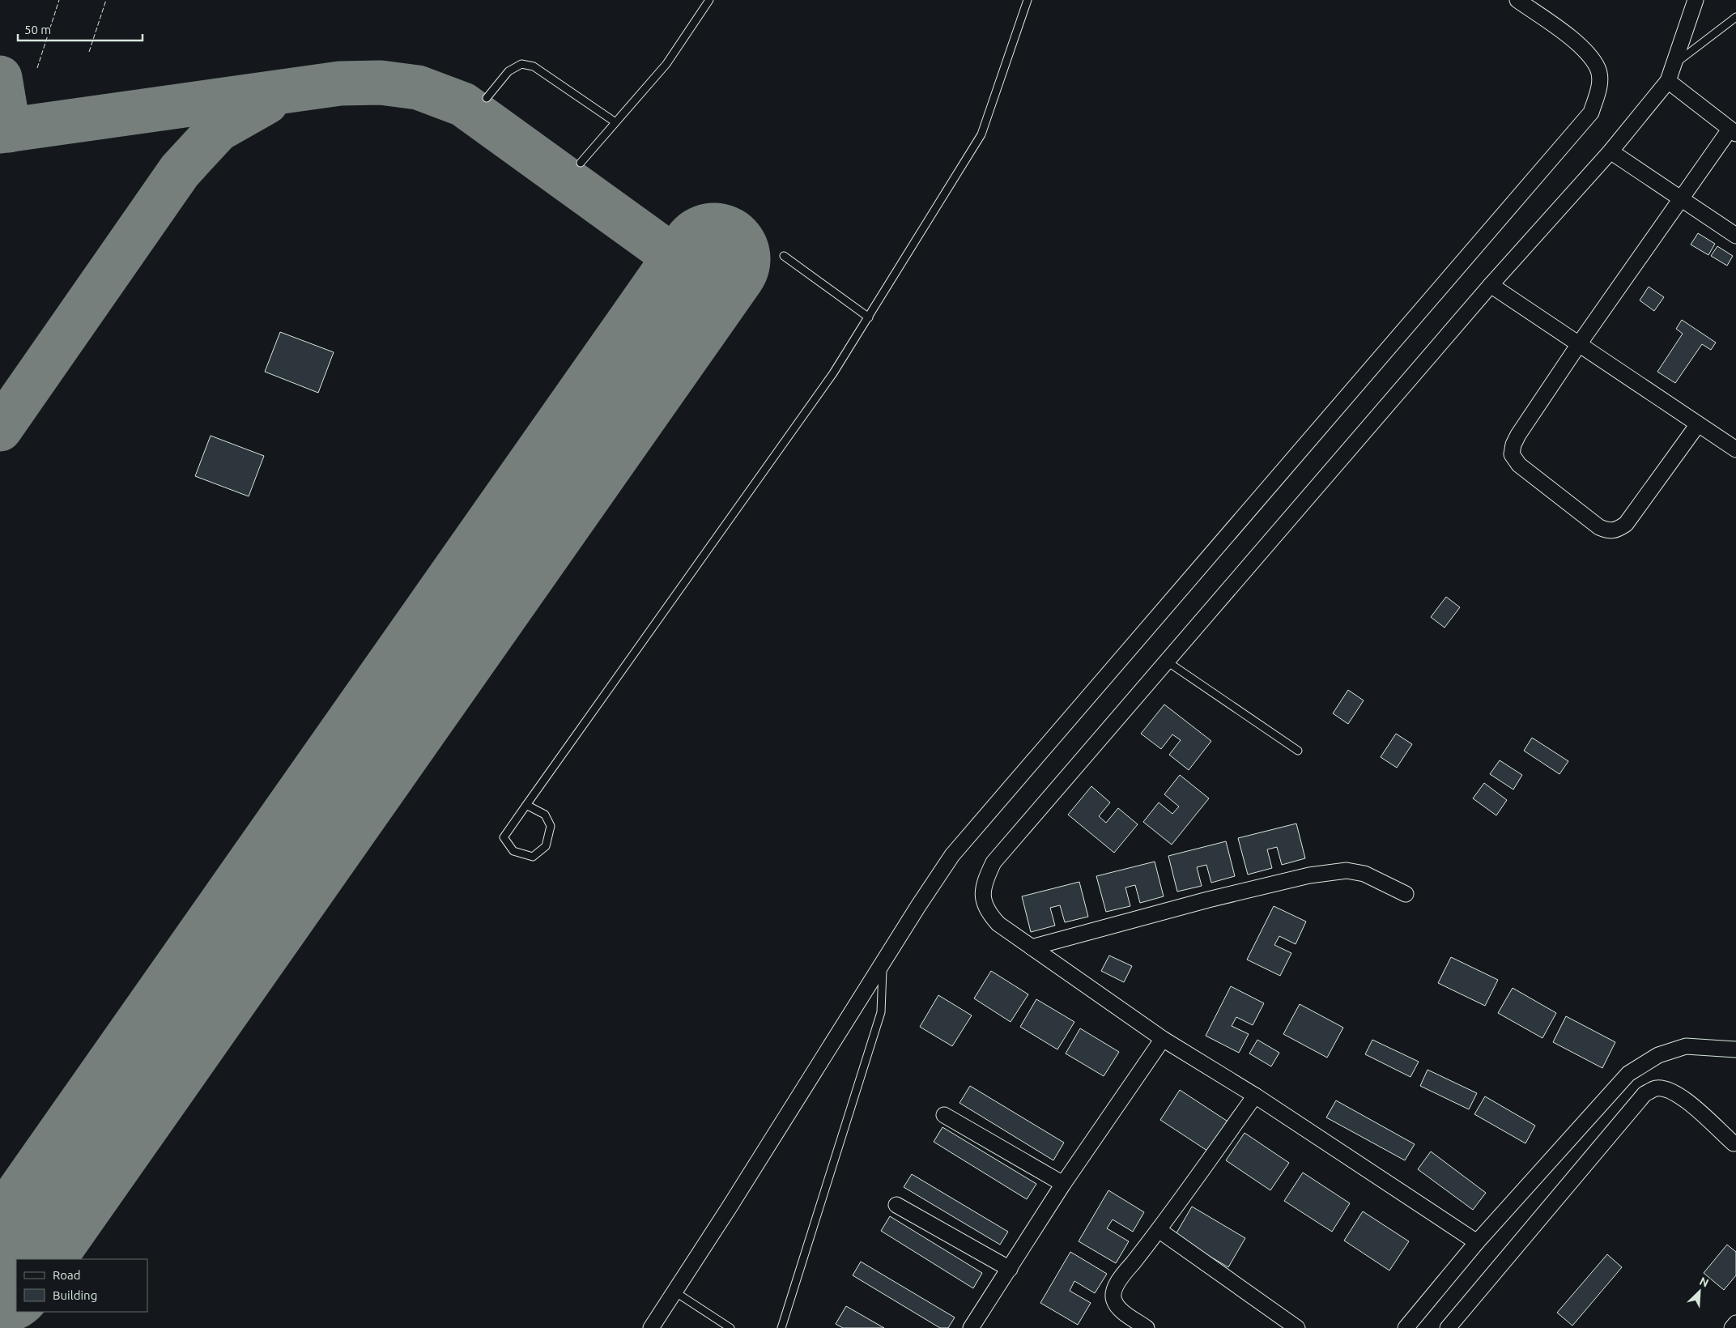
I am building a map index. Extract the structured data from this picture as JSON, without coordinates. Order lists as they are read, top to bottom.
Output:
{
  "legend": ["Road", "Building"],
  "scale_bar": "50 m",
  "north": "top right"
}
